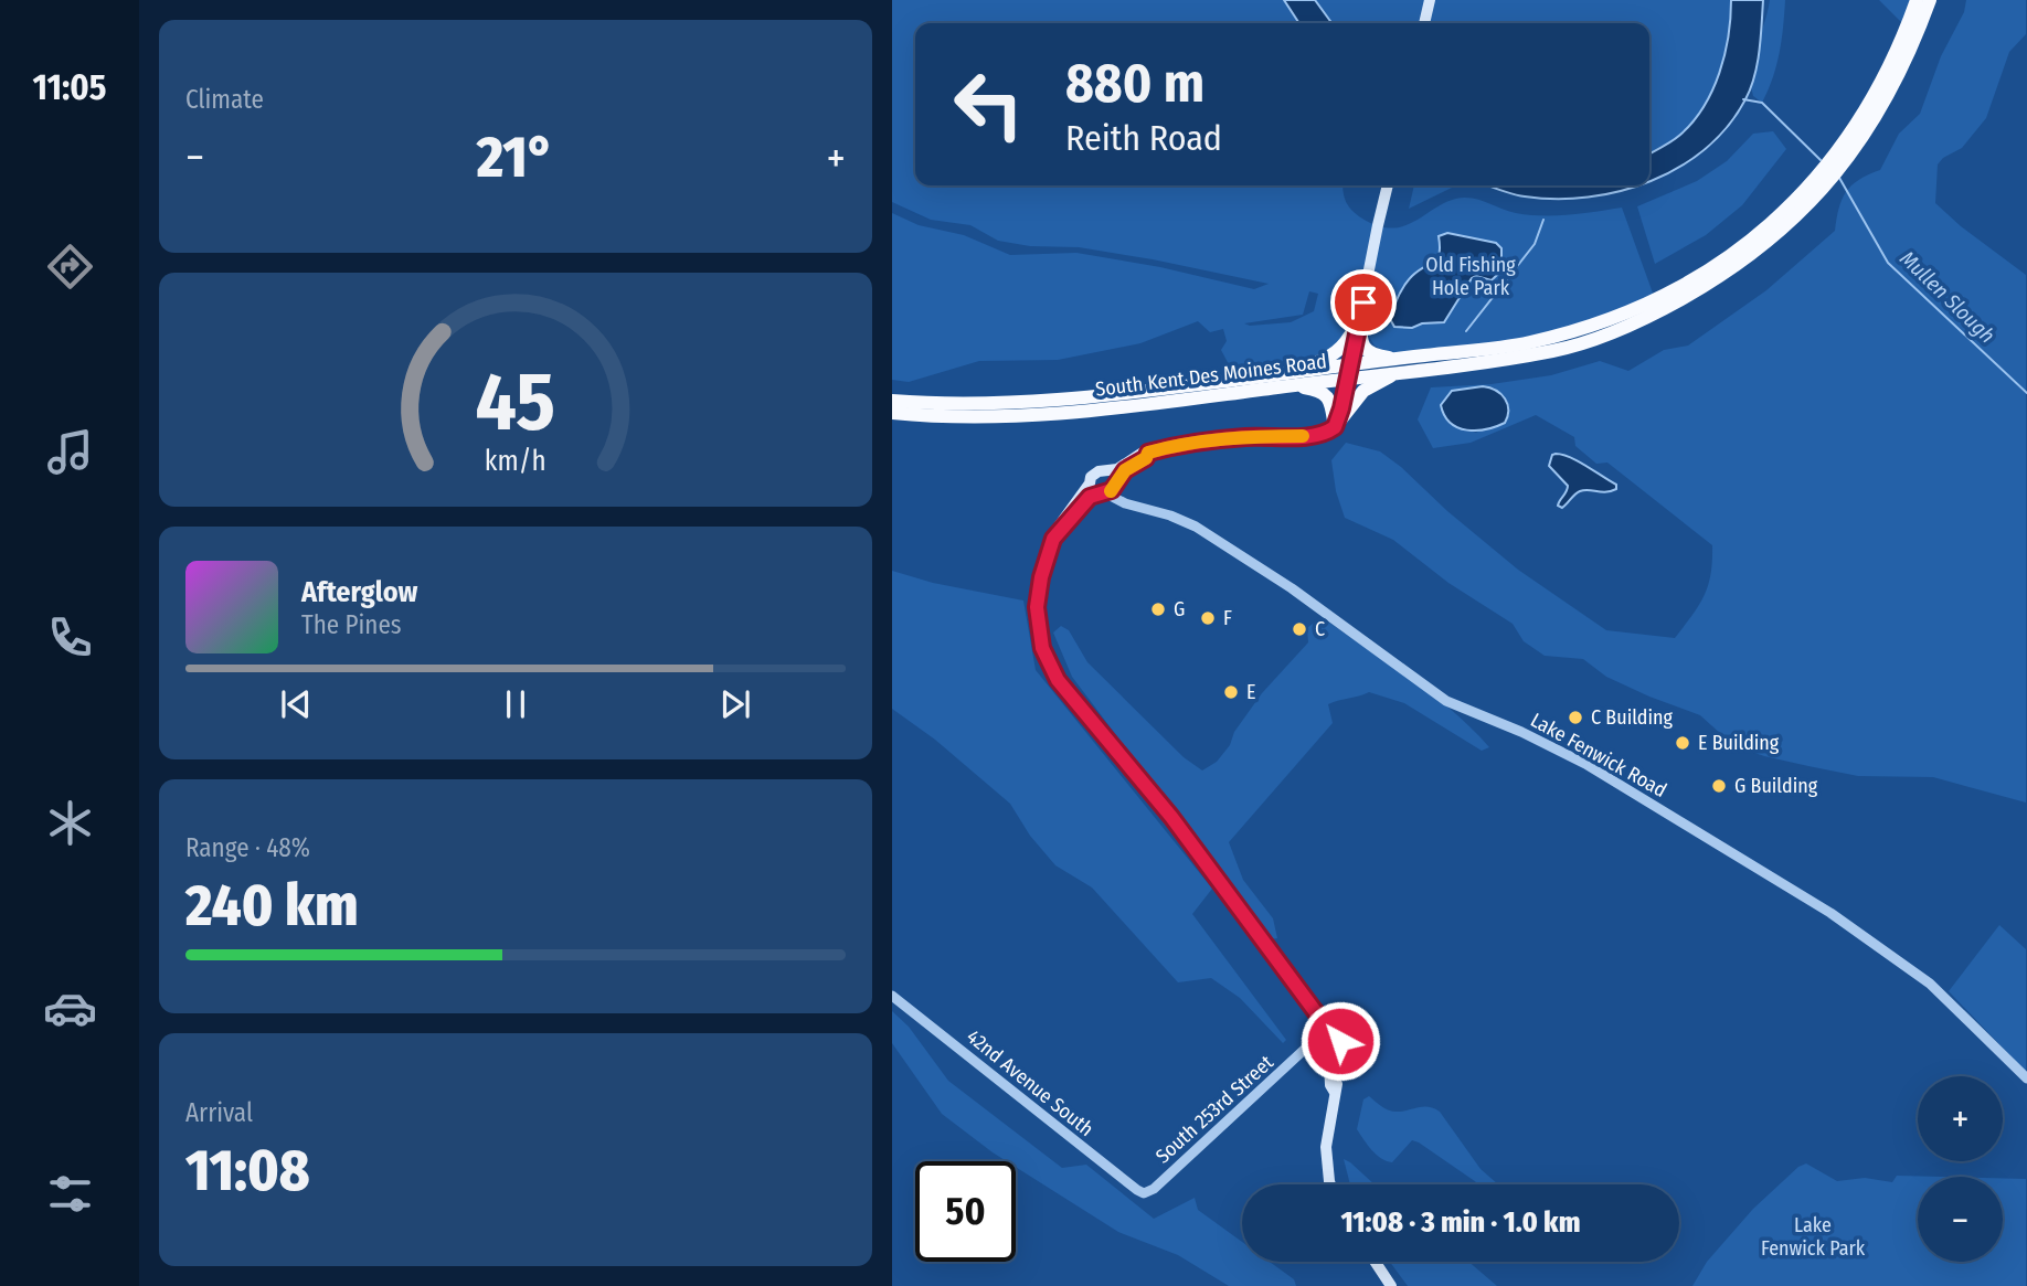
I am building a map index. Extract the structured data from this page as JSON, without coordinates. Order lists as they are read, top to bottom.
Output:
{
  "streets": {
    "highway": ["South Kent Des Moines Road"],
    "street": ["Lake Fenwick Road", "42nd Avenue South", "South 253rd Street"]
  },
  "crossings": [
    ["42nd Avenue South", "South 253rd Street"]
  ],
  "water": ["Mullen Slough"],
  "parks": ["Old Fishing Hole Park", "Lake Fenwick Park"],
  "places": [
    "G",
    "F",
    "C",
    "E",
    "C Building",
    "E Building",
    "G Building"
  ],
  "page": {
    "tabs": "11:05",
    "tile": [
      "Climate",
      ["Range · 48%", "240 km"],
      ["Arrival", "11:08"]
    ],
    "turn": ["880 m", "Reith Road"],
    "heat": ["−", "21°", "+"],
    "song": ["Afterglow", "The Pines"],
    "map_buttons": ["+", "−"],
    "limit": "50",
    "trip": "11:08 · 3 min · 1.0 km",
    "gauge": ["45", "km/h"]
  }
}
